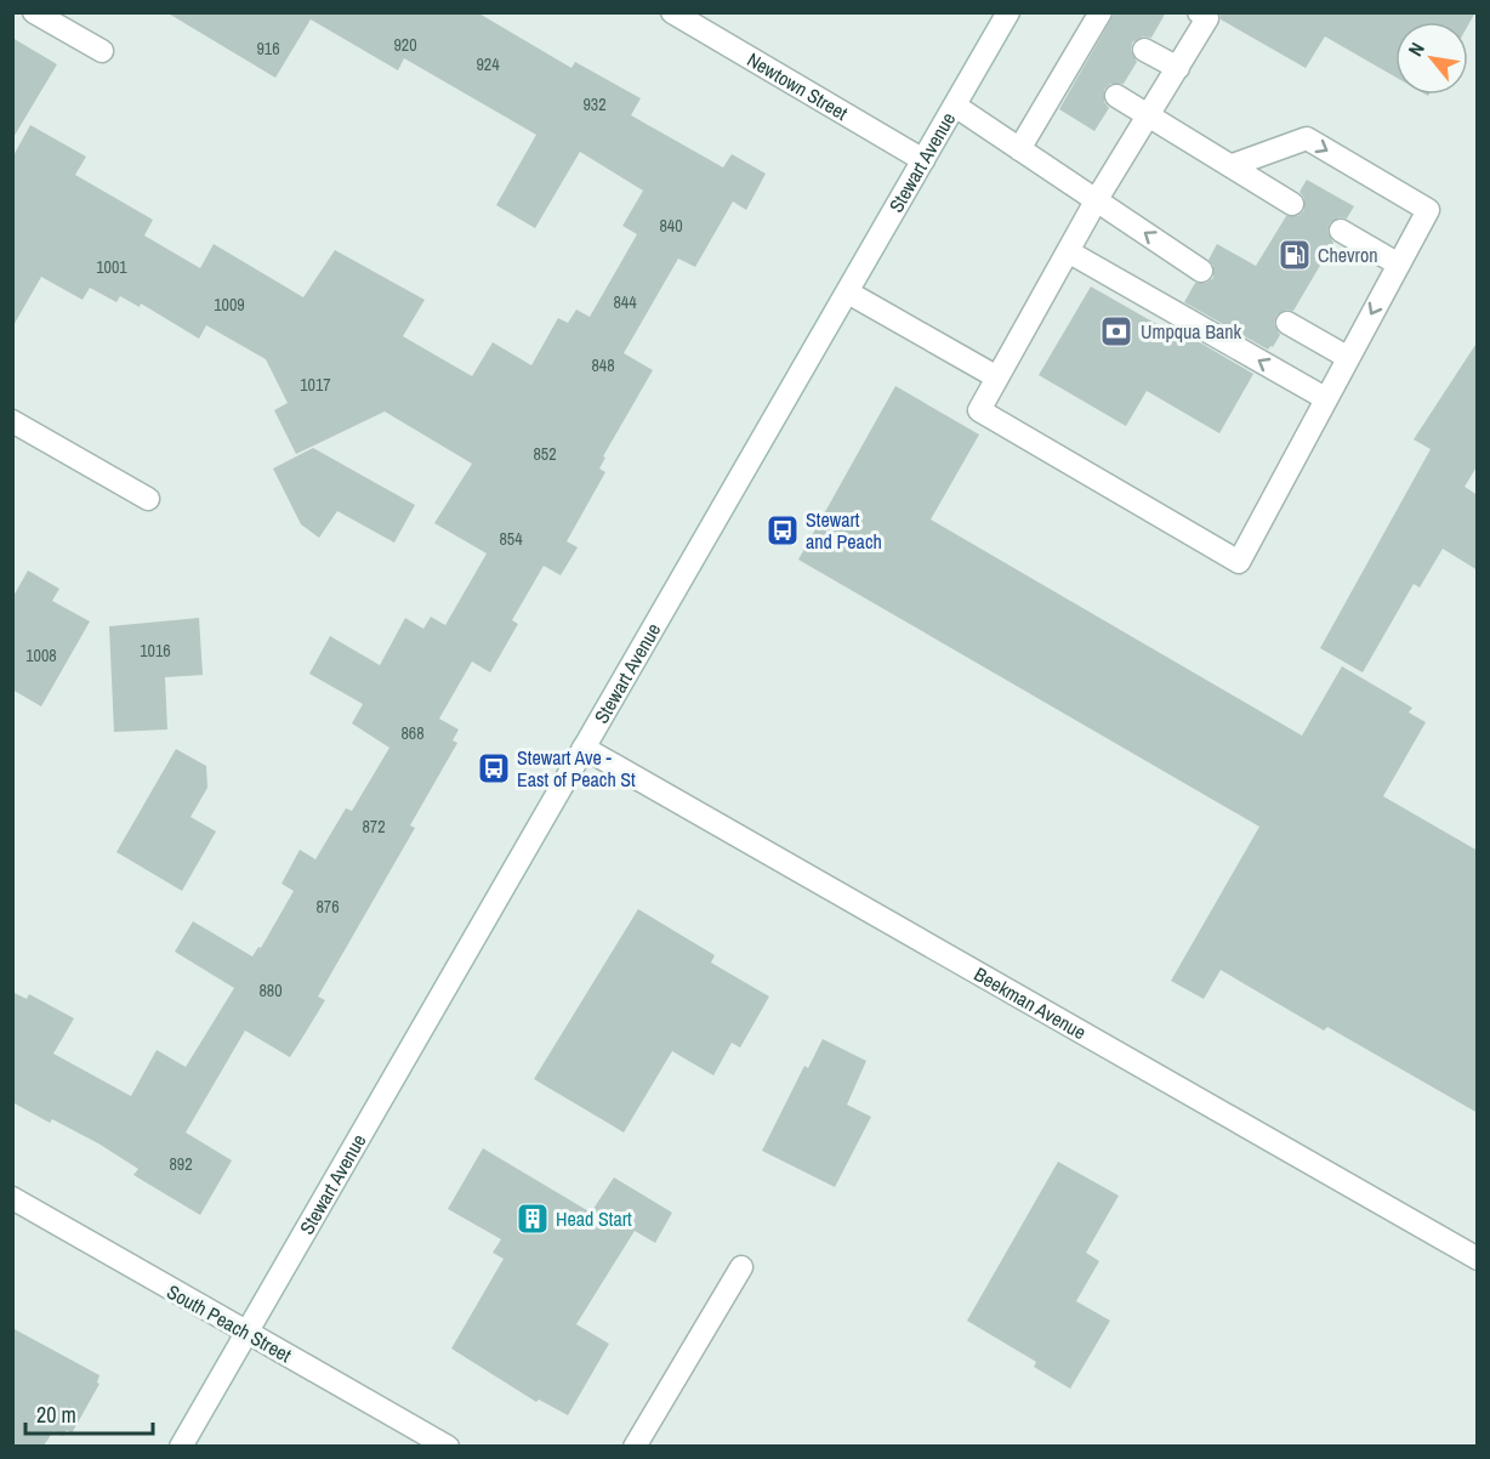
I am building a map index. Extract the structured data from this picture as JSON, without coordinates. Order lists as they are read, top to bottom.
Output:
{
  "streets": {
    "street": [
      "Newtown Street",
      "Stewart Avenue",
      "Beekman Avenue",
      "South Peach Street"
    ]
  },
  "crossings": [
    ["Newtown Street", "Stewart Avenue"],
    ["Stewart Avenue", "Beekman Avenue"],
    ["Stewart Avenue", "South Peach Street"]
  ],
  "places": {
    "fuel station": ["Chevron"],
    "bank": ["Umpqua Bank"],
    "bus stop": ["Stewart and Peach", "Stewart Ave - East of Peach St"],
    "building": ["Head Start"]
  },
  "house_numbers": [
    "920",
    "916",
    "924",
    "932",
    "840",
    "1001",
    "844",
    "1009",
    "848",
    "1017",
    "852",
    "854",
    "1016",
    "1008",
    "868",
    "872",
    "876",
    "880",
    "892"
  ],
  "scale_bar": "20 m",
  "north": "top left"
}
